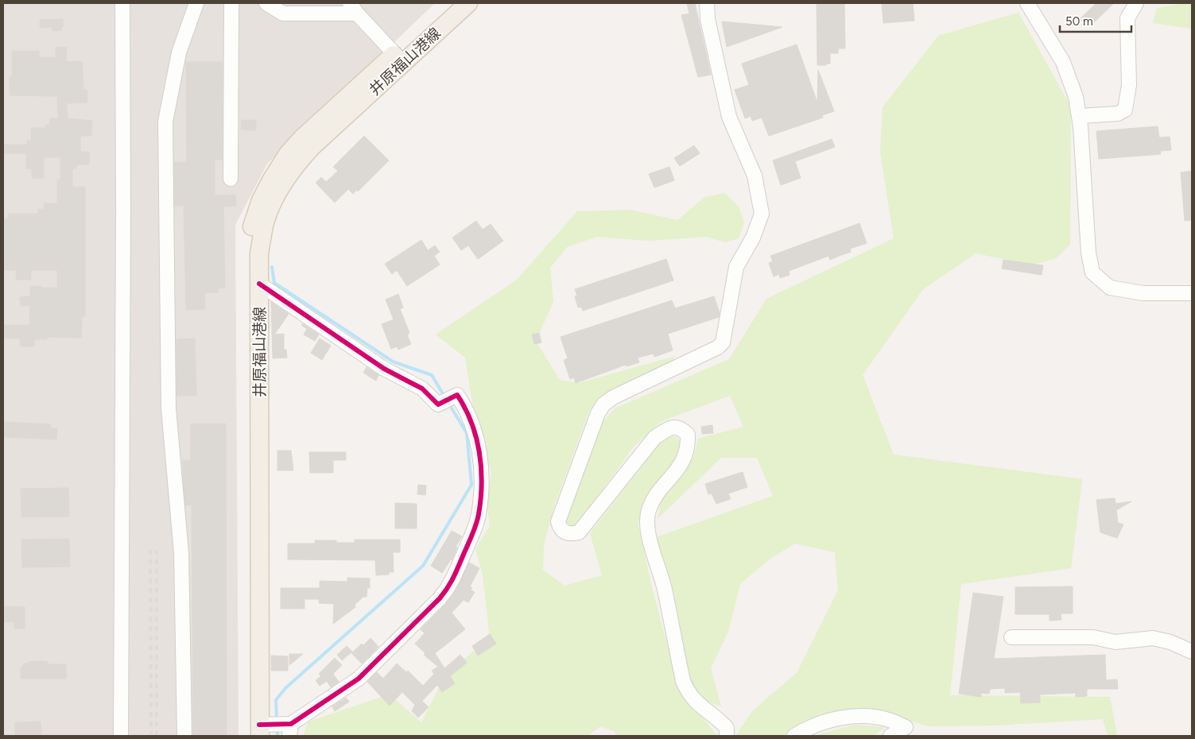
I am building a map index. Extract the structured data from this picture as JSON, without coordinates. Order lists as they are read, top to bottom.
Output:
{
  "streets": {
    "main road": ["井原福山港線"]
  },
  "scale_bar": "50 m"
}
